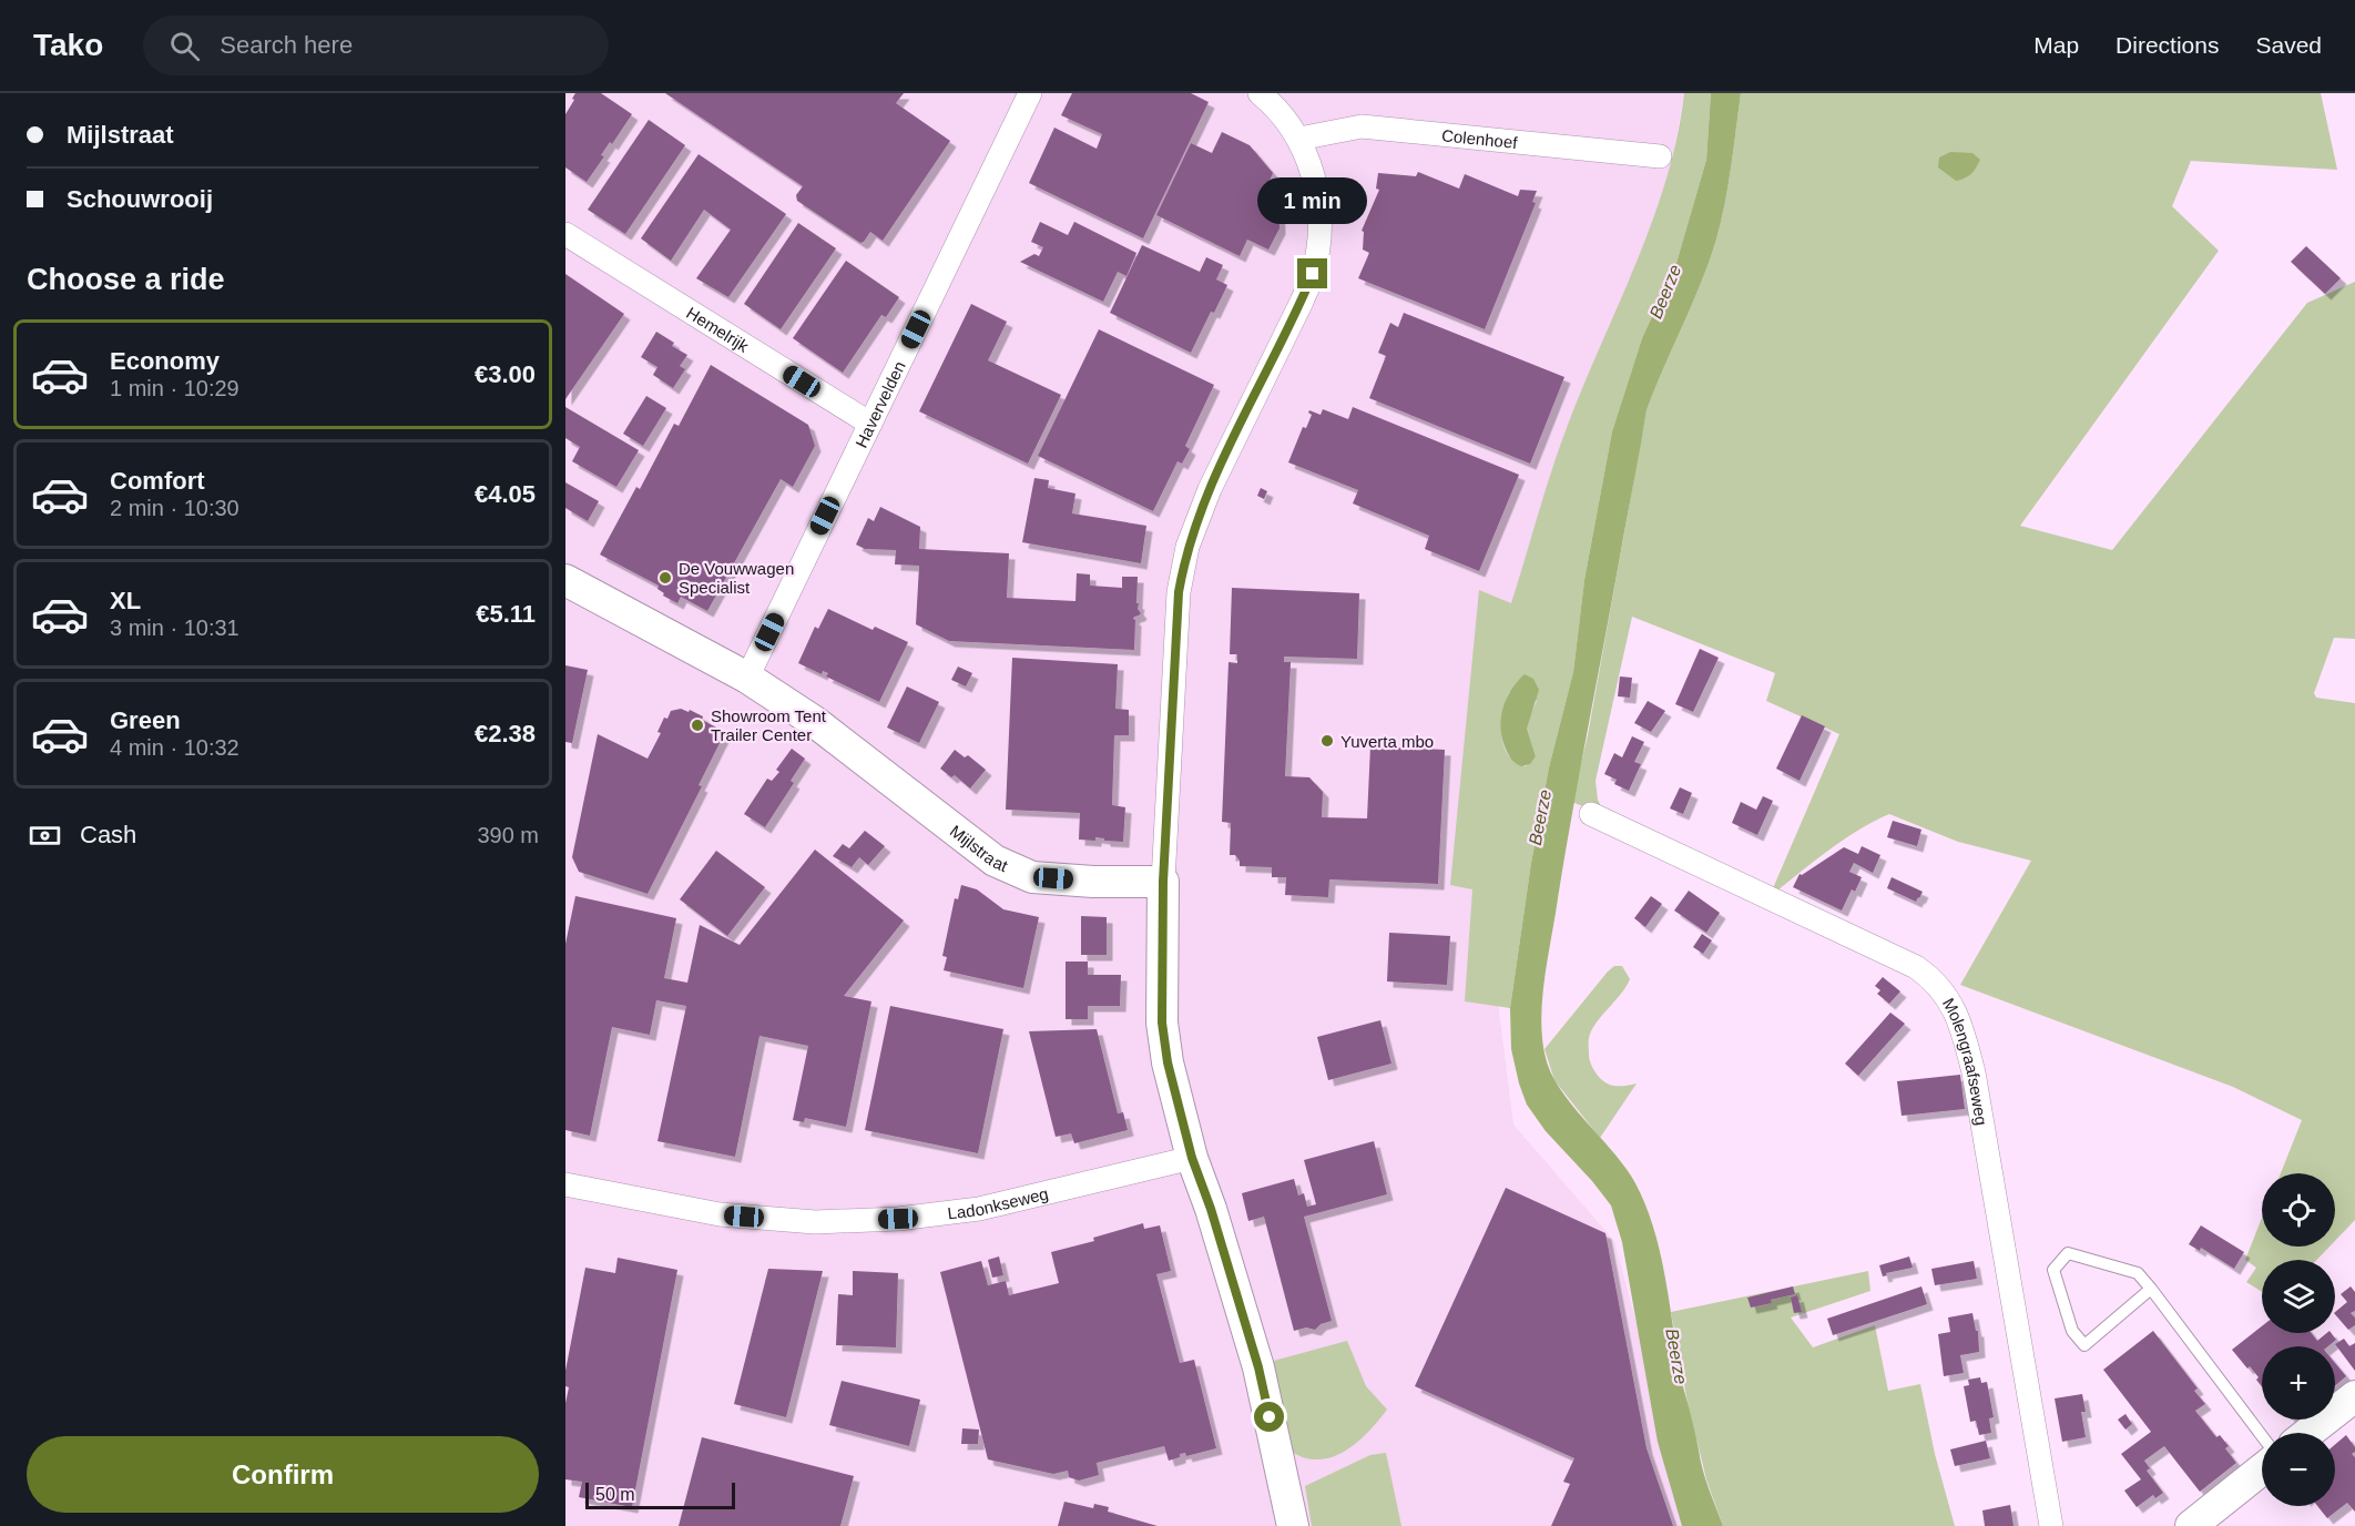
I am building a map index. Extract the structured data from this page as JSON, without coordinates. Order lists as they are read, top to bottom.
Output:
{
  "streets": {
    "main road": ["Mijlstraat"],
    "street": [
      "Colenhoef",
      "Hemelrijk",
      "Havervelden",
      "Molengraafseweg",
      "Ladonkseweg"
    ]
  },
  "crossings": [
    ["Hemelrijk", "Havervelden"],
    ["Havervelden", "Mijlstraat"]
  ],
  "water": ["Beerze"],
  "places": ["De Vouwwagen Specialist", "Showroom Tent Trailer Center", "Yuverta mbo"],
  "scale_bar": "50 m",
  "page": {
    "header": "Tako",
    "search": "Search here",
    "nav": ["Map", "Directions", "Saved"],
    "banner": ["Mijlstraat", "Schouwrooij"],
    "bubble": "1 min",
    "heading": "Choose a ride",
    "list": [
      {
        "name": "Economy",
        "note": "1 min · 10:29",
        "value": "€3.00"
      },
      {
        "name": "Comfort",
        "note": "2 min · 10:30",
        "value": "€4.05"
      },
      {
        "name": "XL",
        "note": "3 min · 10:31",
        "value": "€5.11"
      },
      {
        "name": "Green",
        "note": "4 min · 10:32",
        "value": "€2.38"
      }
    ],
    "pay": ["Cash", "390 m"],
    "map_buttons": ["+", "−"],
    "buttons": "Confirm",
    "scale": "50 m"
  }
}
